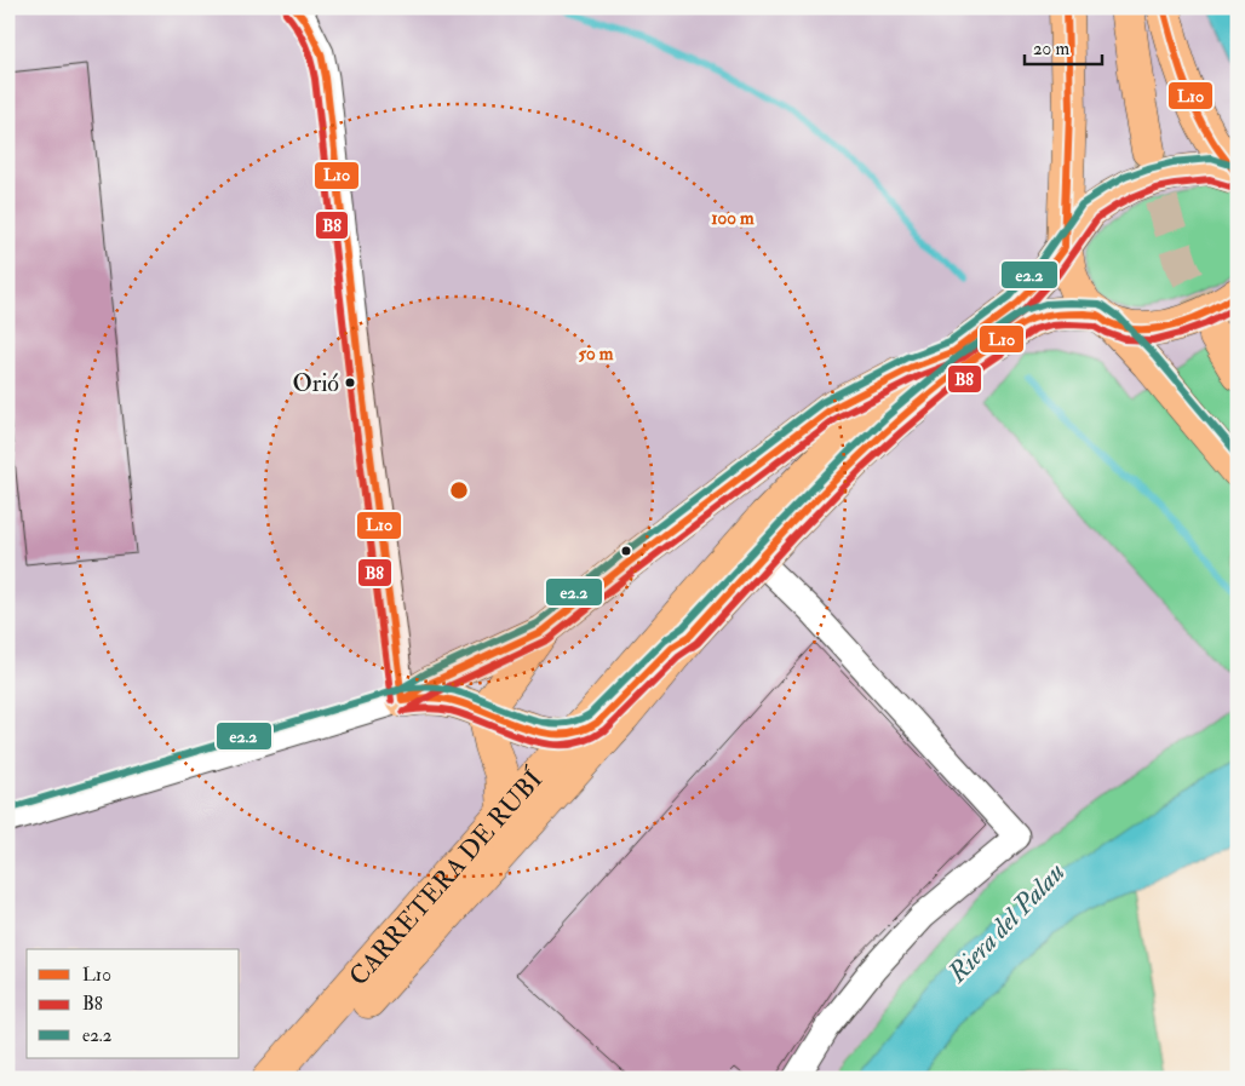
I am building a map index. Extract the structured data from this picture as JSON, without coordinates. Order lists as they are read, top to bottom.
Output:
{
  "streets": {
    "main road": ["CARRETERA DE RUBÍ"]
  },
  "water": ["Riera del Palau"],
  "places": ["Orió"],
  "lines": ["transit line L10", "transit line B8", "transit line e2.2"],
  "legend": ["L10", "B8", "e2.2"],
  "scale_bar": "20 m",
  "rings": ["100 m", "50 m"]
}
